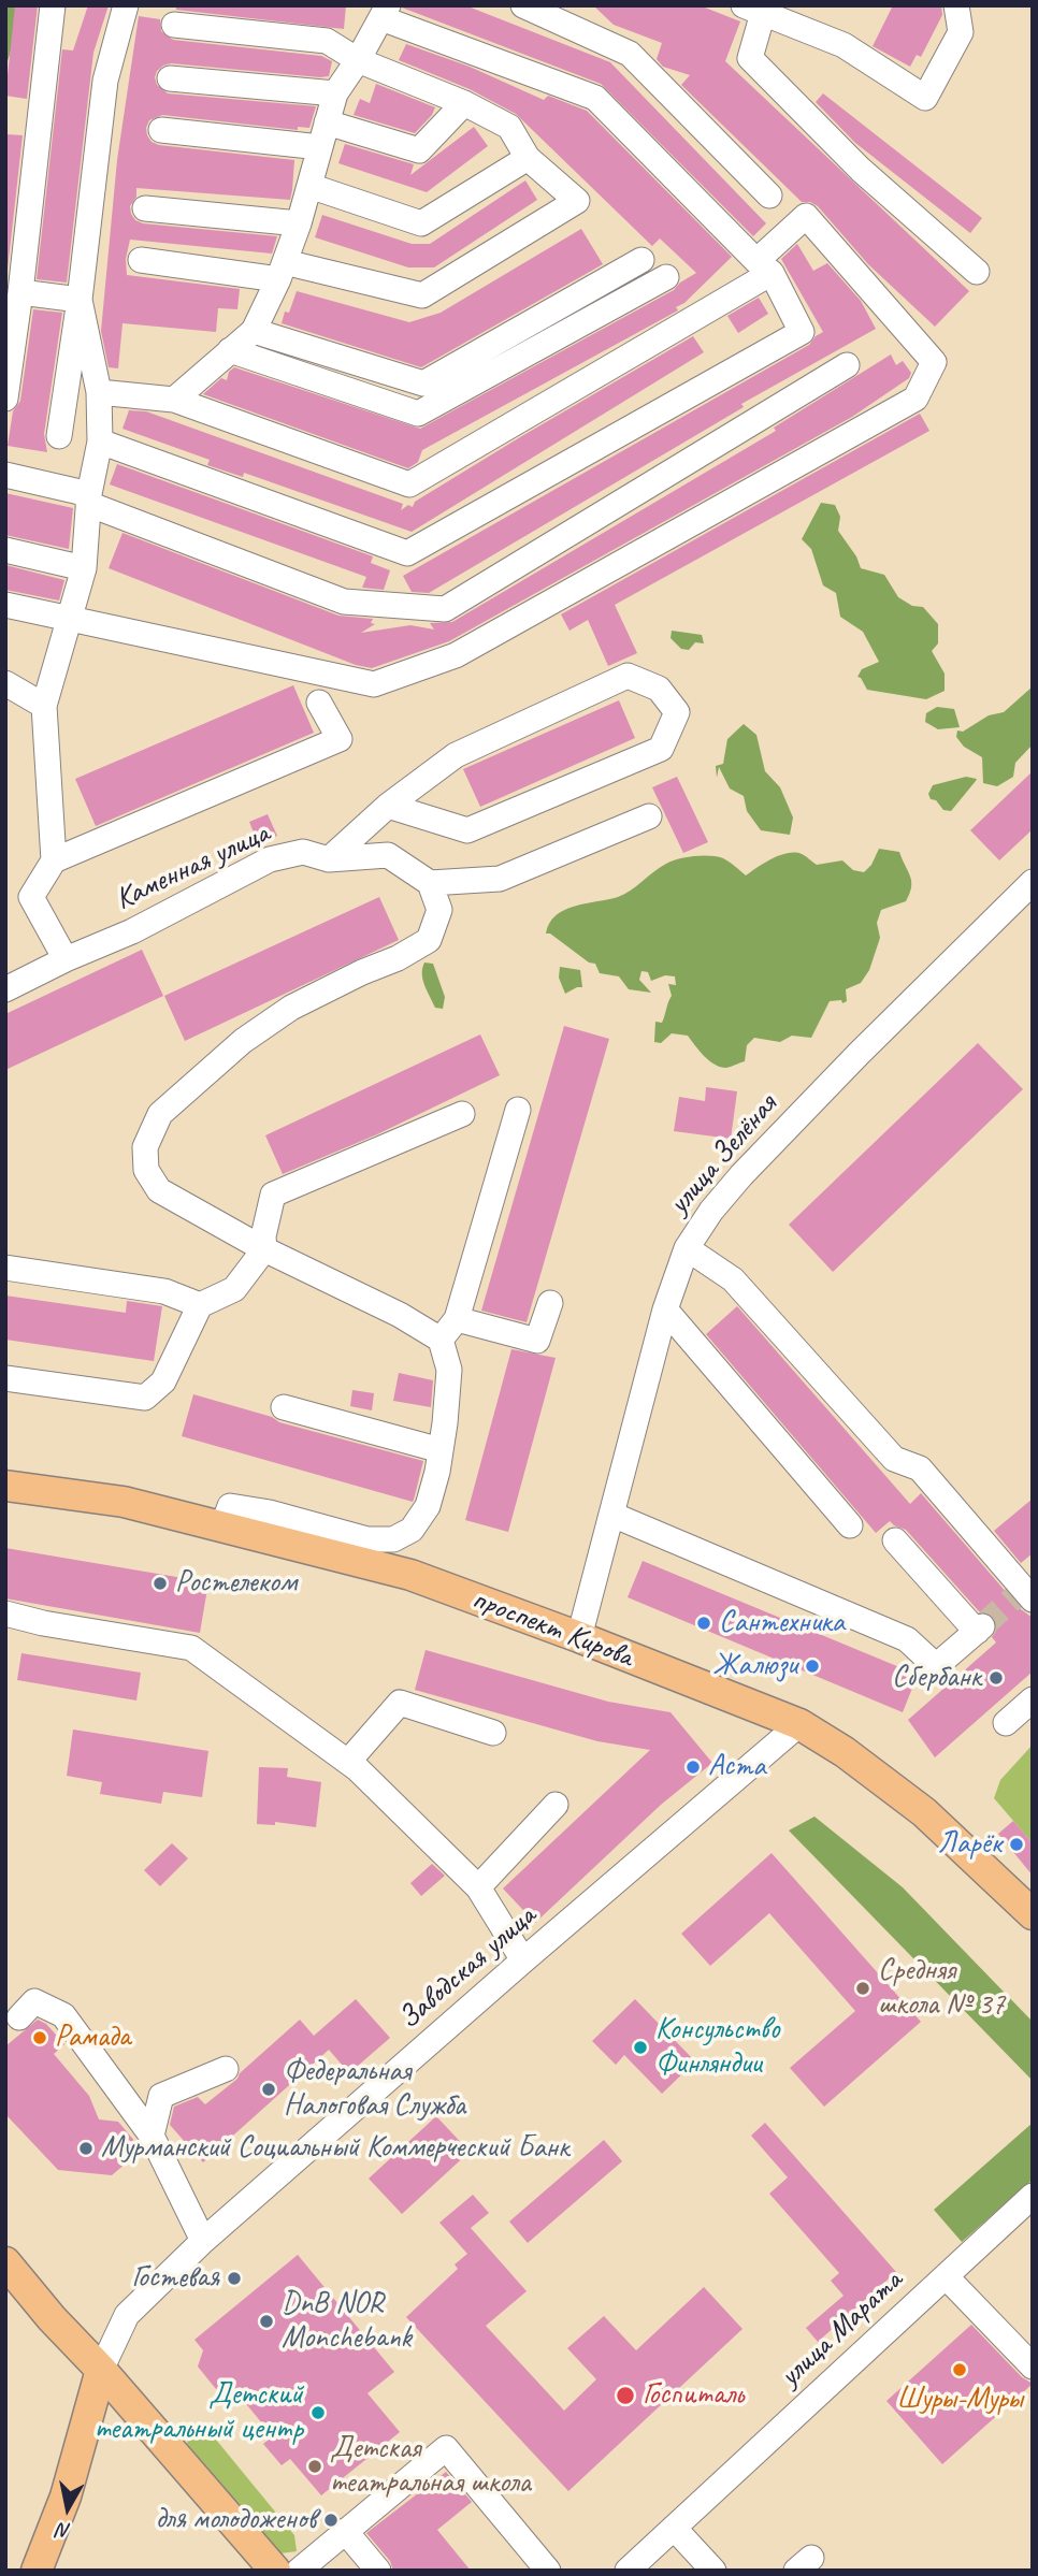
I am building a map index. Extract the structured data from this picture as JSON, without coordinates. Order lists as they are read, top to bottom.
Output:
{
  "streets": {
    "main road": ["проспект Кирова"],
    "street": [
      "Каменная улица",
      "улица Зелёная",
      "Заводская улица",
      "улица Марата"
    ]
  },
  "crossings": [
    ["улица Зелёная", "проспект Кирова"],
    ["проспект Кирова", "Заводская улица"]
  ],
  "places": [
    "Ростелеком",
    "Сантехника",
    "Жалюзи",
    "Сбербанк",
    "Аста",
    "Ларёк",
    "Средняя школа № 37",
    "Рамада",
    "Консульство Финляндии",
    "Федеральная Налоговая Служба",
    "Мурманский Социальный Коммерческий Банк",
    "Гостевая",
    "DnB NOR Monchebank",
    "Шуры-Муры",
    "Госпиталь",
    "Детский театральный центр",
    "Детская театральная школа",
    "для молодоженов"
  ],
  "north": "bottom"
}
